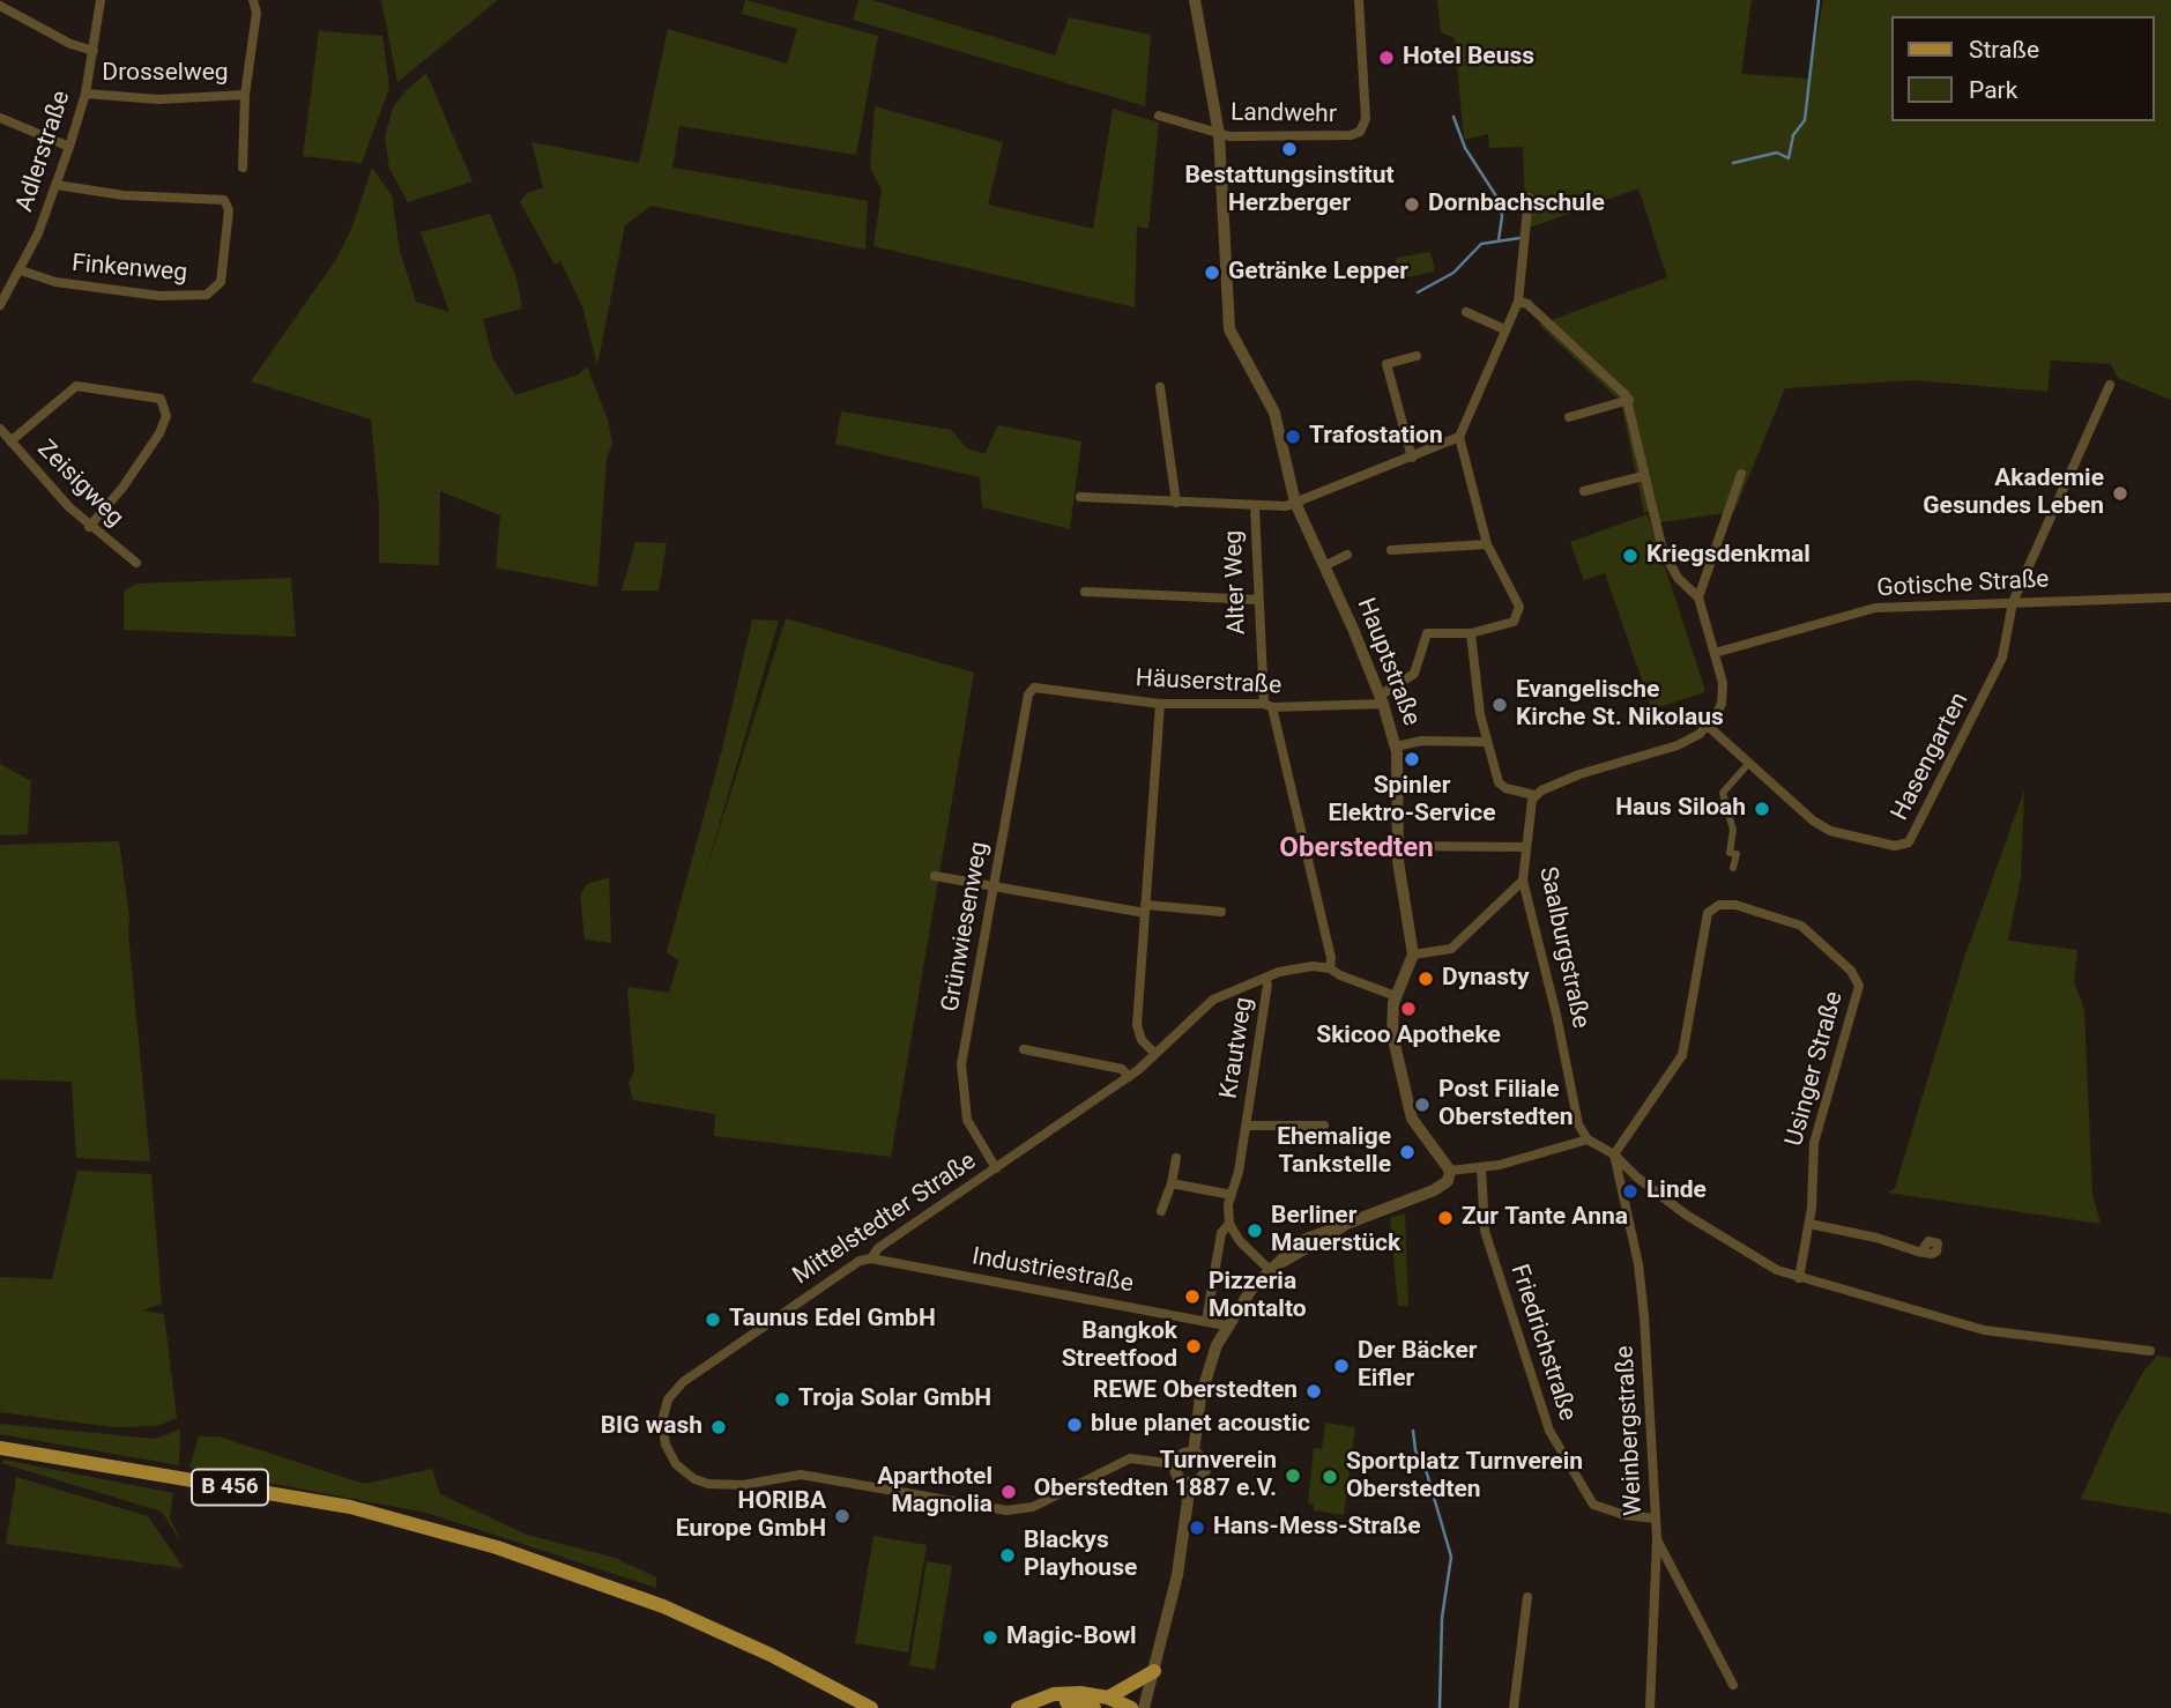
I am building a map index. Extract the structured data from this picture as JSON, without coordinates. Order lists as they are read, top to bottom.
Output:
{
  "streets": {
    "main road": ["B 456"],
    "street": [
      "Drosselweg",
      "Landwehr",
      "Adlerstraße",
      "Finkenweg",
      "Zeisigweg",
      "Alter Weg",
      "Gotische Straße",
      "Hauptstraße",
      "Häuserstraße",
      "Hasengarten",
      "Grünwiesenweg",
      "Saalburgstraße",
      "Krautweg",
      "Usinger Straße",
      "Mittelstedter Straße",
      "Industriestraße",
      "Friedrichstraße",
      "Weinbergstraße"
    ]
  },
  "crossings": [
    ["Drosselweg", "Adlerstraße"],
    ["Landwehr", "Hauptstraße"],
    ["Adlerstraße", "Finkenweg"],
    ["Alter Weg", "Häuserstraße"],
    ["Alter Weg", "Mittelstedter Straße"],
    ["Gotische Straße", "Hasengarten"],
    ["Hauptstraße", "Häuserstraße"],
    ["Häuserstraße", "Grünwiesenweg"],
    ["Grünwiesenweg", "Mittelstedter Straße"],
    ["Krautweg", "Mittelstedter Straße"],
    ["Krautweg", "Industriestraße"],
    ["Usinger Straße", "Weinbergstraße"],
    ["Mittelstedter Straße", "Industriestraße"],
    ["Friedrichstraße", "Weinbergstraße"]
  ],
  "districts": ["Oberstedten"],
  "places": [
    "Hotel Beuss",
    "Bestattungsinstitut Herzberger",
    "Dornbachschule",
    "Getränke Lepper",
    "Trafostation",
    "Akademie Gesundes Leben",
    "Kriegsdenkmal",
    "Evangelische Kirche St. Nikolaus",
    "Spinler Elektro-Service",
    "Haus Siloah",
    "Dynasty",
    "Skicoo Apotheke",
    "Post Filiale Oberstedten",
    "Ehemalige Tankstelle",
    "Linde",
    "Zur Tante Anna",
    "Berliner Mauerstück",
    "Pizzeria Montalto",
    "Taunus Edel GmbH",
    "Bangkok Streetfood",
    "Der Bäcker Eifler",
    "REWE Oberstedten",
    "Troja Solar GmbH",
    "blue planet acoustic",
    "BIG wash",
    "Turnverein Oberstedten 1887 e.V.",
    "Sportplatz Turnverein Oberstedten",
    "Aparthotel Magnolia",
    "HORIBA Europe GmbH",
    "Hans-Mess-Straße",
    "Blackys Playhouse",
    "Magic-Bowl"
  ],
  "legend": ["Straße", "Park"]
}
